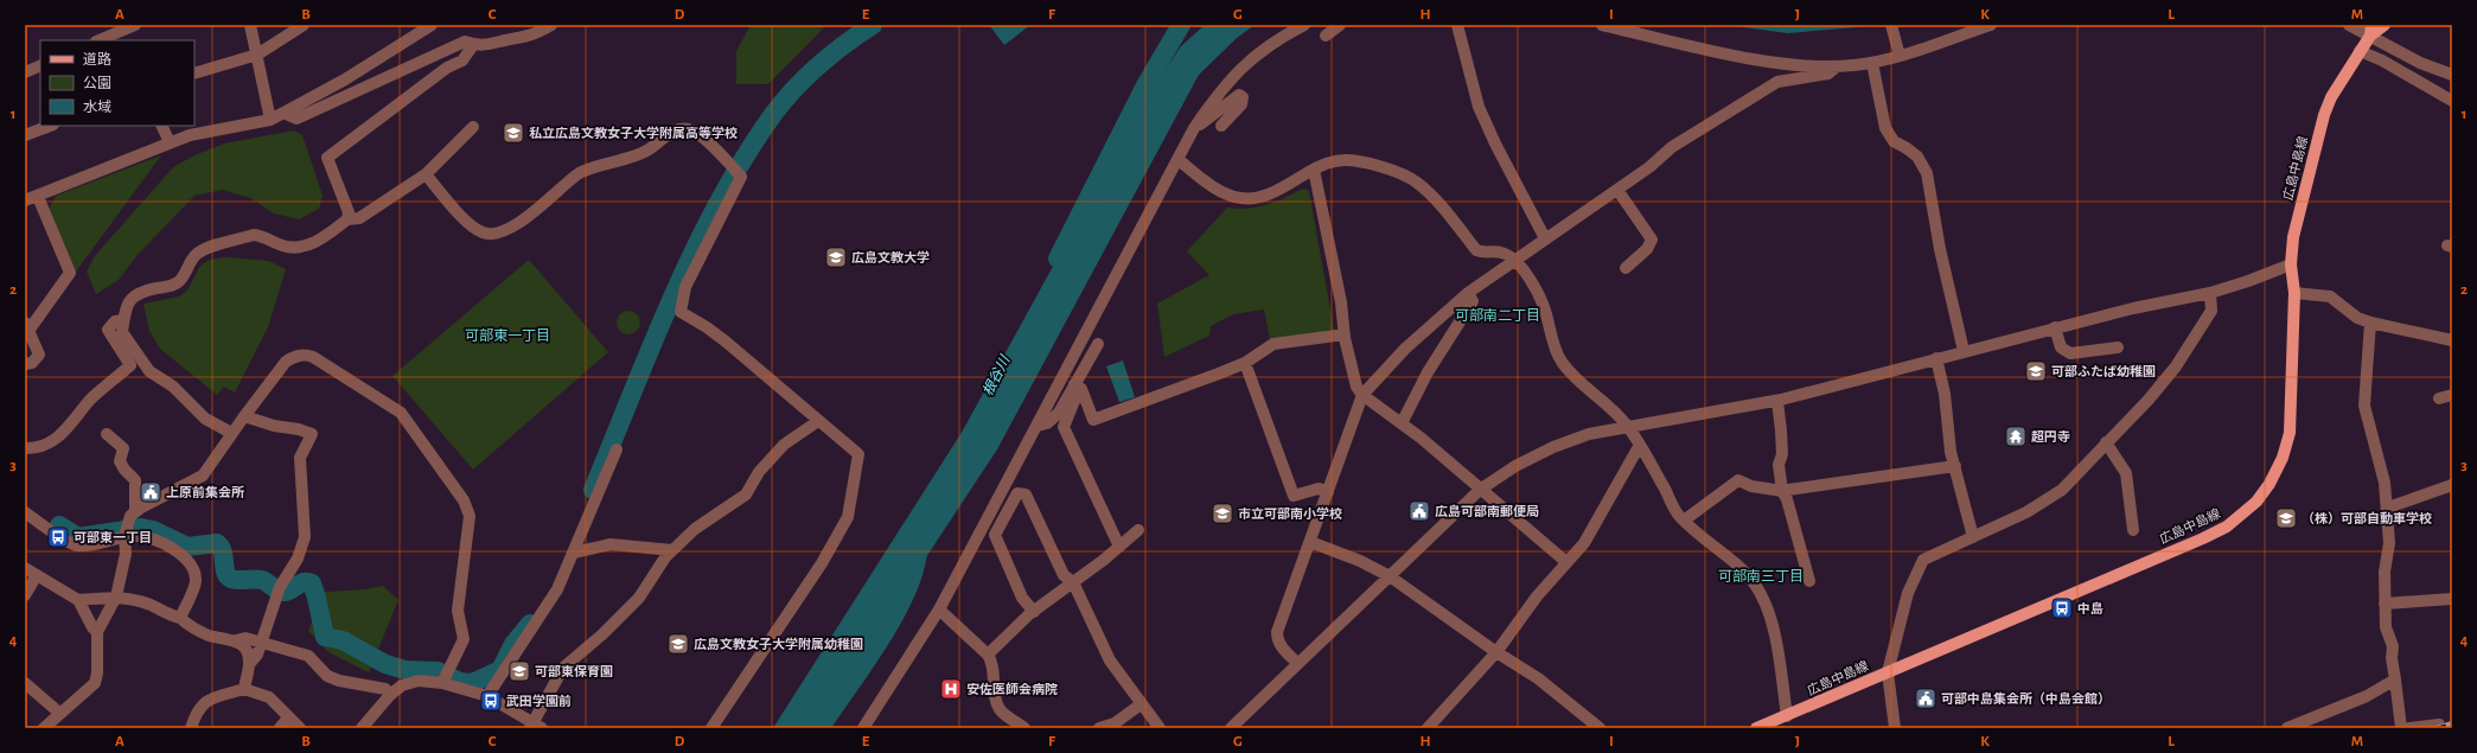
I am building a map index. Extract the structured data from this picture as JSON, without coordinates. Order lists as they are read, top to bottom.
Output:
{
  "streets": {
    "main road": ["広島中島線"]
  },
  "districts": ["可部南二丁目", "可部東一丁目", "可部南三丁目"],
  "water": ["根谷川"],
  "places": {
    "school or university": [
      "私立広島文教女子大学附属高等学校",
      "広島文教大学",
      "可部ふたば幼稚園",
      "市立可部南小学校",
      "（株）可部自動車学校",
      "広島文教女子大学附属幼稚園",
      "可部東保育園"
    ],
    "temple": ["超円寺"],
    "public building": ["上原前集会所", "広島可部南郵便局", "可部中島集会所（中島会館）"],
    "bus stop": ["可部東一丁目", "中島", "武田学園前"],
    "hospital": ["安佐医師会病院"]
  },
  "legend": ["道路", "公園", "水域"],
  "grid": {
    "columns": [
      "A",
      "B",
      "C",
      "D",
      "E",
      "F",
      "G",
      "H",
      "I",
      "J",
      "K",
      "L",
      "M"
    ],
    "rows": [
      "1",
      "2",
      "3",
      "4"
    ]
  }
}
